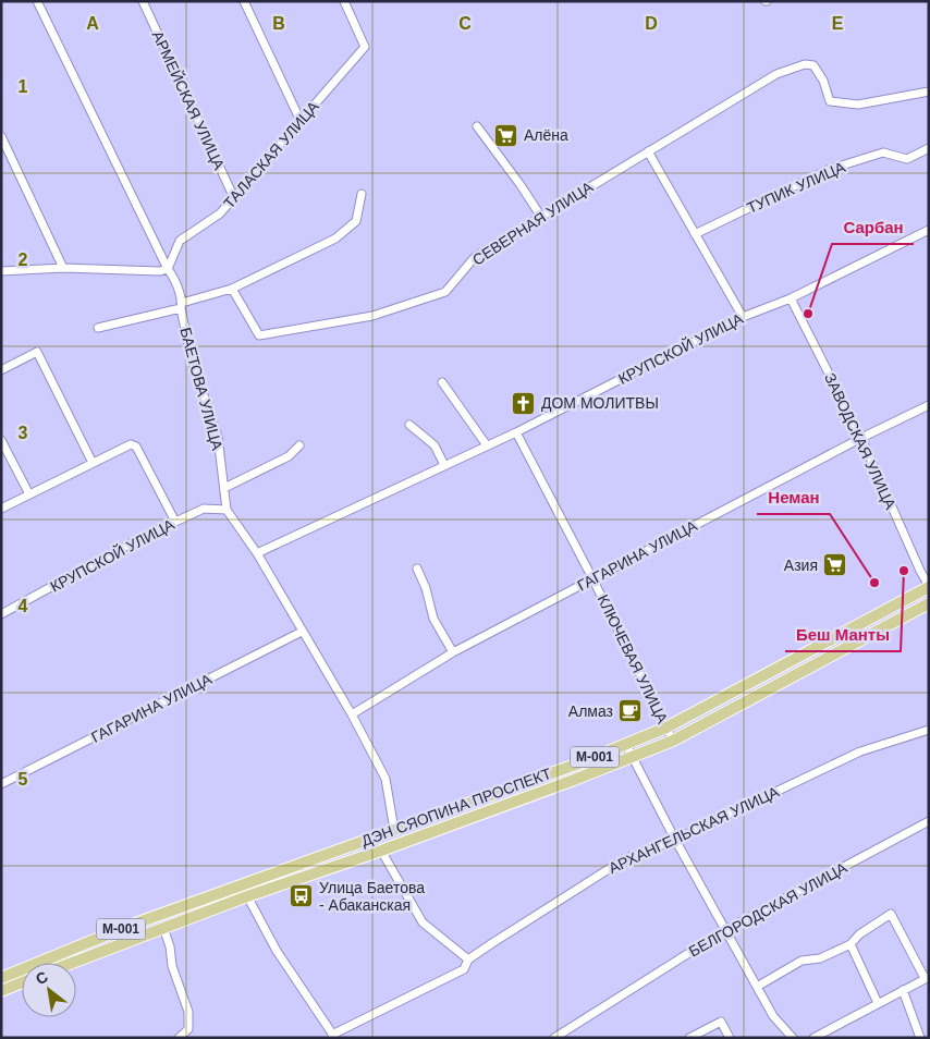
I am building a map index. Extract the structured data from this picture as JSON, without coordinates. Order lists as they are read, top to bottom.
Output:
{
  "streets": {
    "main road": ["M-001", "ДЭН СЯОПИНА ПРОСПЕКТ"],
    "street": [
      "АРМЕЙСКАЯ УЛИЦА",
      "ТАЛАСКАЯ УЛИЦА",
      "ТУПИК УЛИЦА",
      "СЕВЕРНАЯ УЛИЦА",
      "КРУПСКОЙ УЛИЦА",
      "БАЕТОВА УЛИЦА",
      "ЗАВОДСКАЯ УЛИЦА",
      "ГАГАРИНА УЛИЦА",
      "КЛЮЧЕВАЯ УЛИЦА",
      "АРХАНГЕЛЬСКАЯ УЛИЦА",
      "БЕЛГОРОДСКАЯ УЛИЦА"
    ]
  },
  "crossings": [
    ["АРМЕЙСКАЯ УЛИЦА", "ТАЛАСКАЯ УЛИЦА"],
    ["ТАЛАСКАЯ УЛИЦА", "БАЕТОВА УЛИЦА"],
    ["КРУПСКОЙ УЛИЦА", "БАЕТОВА УЛИЦА"],
    ["КРУПСКОЙ УЛИЦА", "ЗАВОДСКАЯ УЛИЦА"],
    ["КРУПСКОЙ УЛИЦА", "КЛЮЧЕВАЯ УЛИЦА"],
    ["БАЕТОВА УЛИЦА", "ГАГАРИНА УЛИЦА"],
    ["БАЕТОВА УЛИЦА", "ДЭН СЯОПИНА ПРОСПЕКТ"],
    ["ЗАВОДСКАЯ УЛИЦА", "ГАГАРИНА УЛИЦА"],
    ["ЗАВОДСКАЯ УЛИЦА", "ДЭН СЯОПИНА ПРОСПЕКТ"],
    ["ГАГАРИНА УЛИЦА", "КЛЮЧЕВАЯ УЛИЦА"],
    ["КЛЮЧЕВАЯ УЛИЦА", "ДЭН СЯОПИНА ПРОСПЕКТ"],
    ["M-001", "ДЭН СЯОПИНА ПРОСПЕКТ"]
  ],
  "places": {
    "supermarket": ["Алёна", "Азия"],
    "other": ["Сарбан", "Беш Манты", "Неман"],
    "church": ["ДОМ МОЛИТВЫ"],
    "cafe": ["Алмаз"],
    "bus stop": ["Улица Баетова - Абаканская"]
  },
  "north": "top left",
  "grid": {
    "columns": [
      "A",
      "B",
      "C",
      "D",
      "E"
    ],
    "rows": [
      "1",
      "2",
      "3",
      "4",
      "5"
    ]
  }
}
